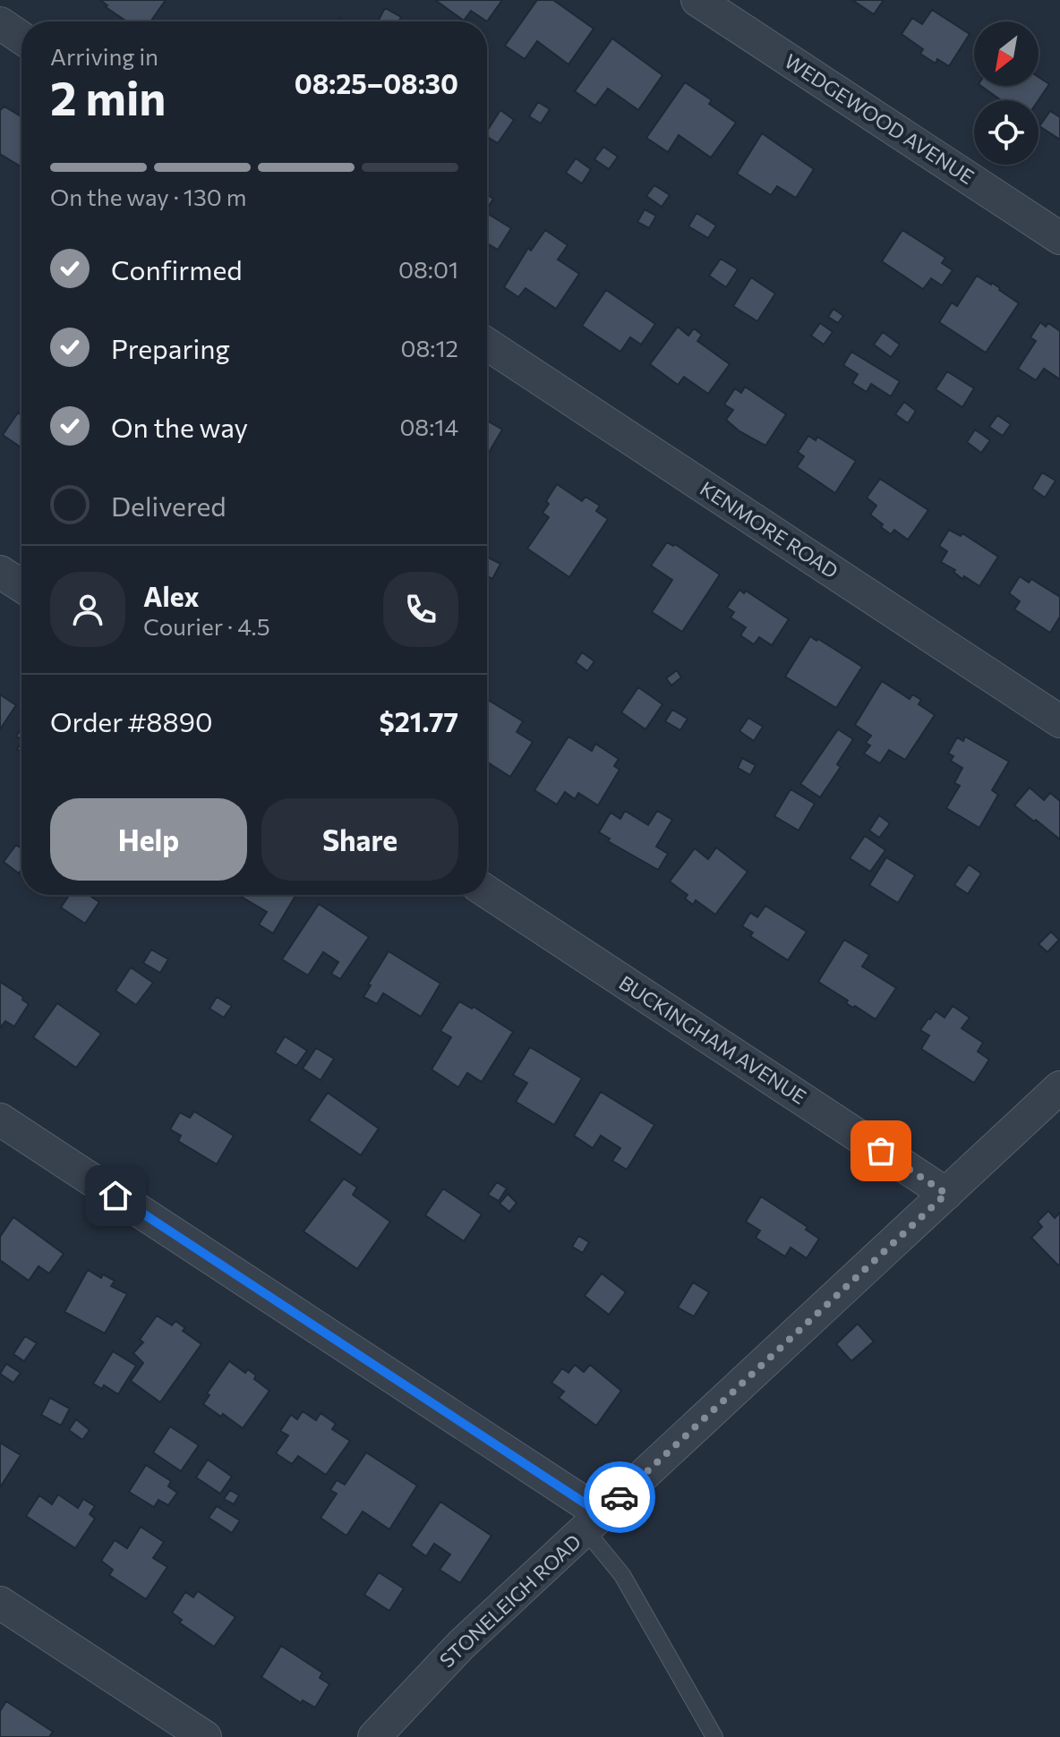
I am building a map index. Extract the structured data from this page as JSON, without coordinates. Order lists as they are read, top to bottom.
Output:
{
  "streets": {
    "street": [
      "WEDGEWOOD AVENUE",
      "KENMORE ROAD",
      "BUCKINGHAM AVENUE",
      "STONELEIGH ROAD"
    ]
  },
  "crossings": [
    ["BUCKINGHAM AVENUE", "STONELEIGH ROAD"]
  ],
  "north": "bottom left",
  "page": {
    "heading": ["2 min", "Arriving in", "08:25–08:30"],
    "panel": [
      "Alex",
      "Courier · 4.5",
      "Order #8890",
      "$21.77"
    ],
    "bar": "On the way · 130 m",
    "list": [
      ["Confirmed", "08:01"],
      ["Preparing", "08:12"],
      ["On the way", "08:14"],
      "Delivered"
    ],
    "buttons": ["Help", "Share"]
  }
}
